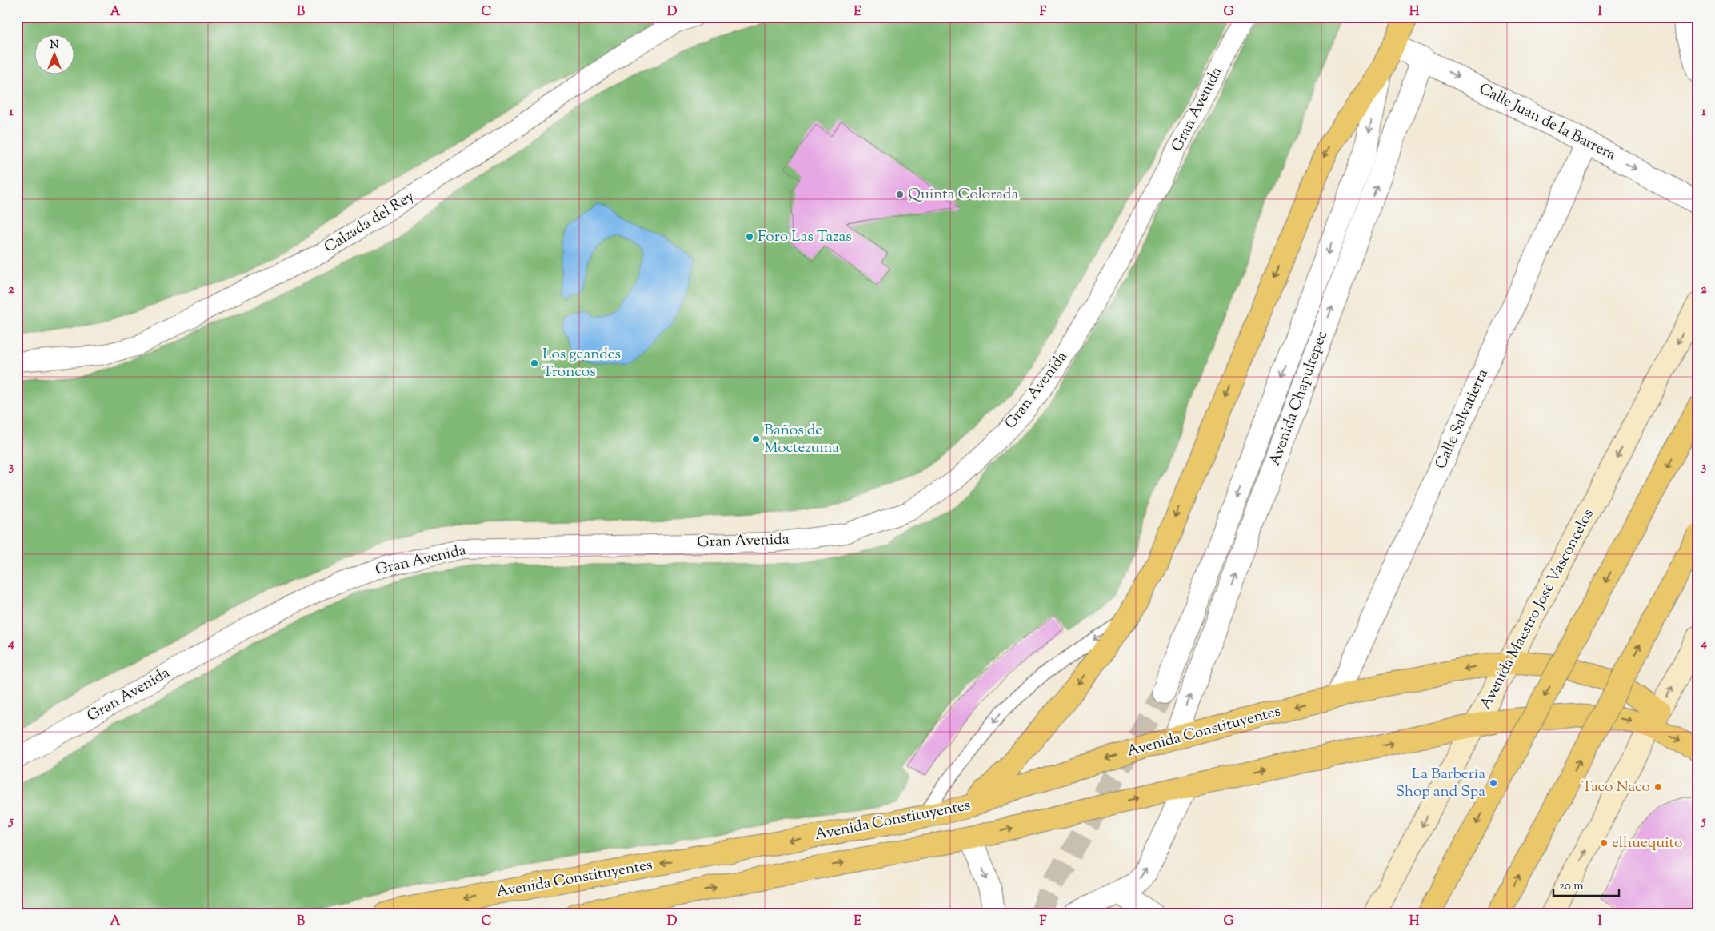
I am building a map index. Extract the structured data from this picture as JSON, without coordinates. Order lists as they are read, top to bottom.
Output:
{
  "streets": {
    "main road": ["Avenida Chapultepec", "Avenida Maestro José Vasconcelos", "Avenida Constituyentes"],
    "street": [
      "Gran Avenida",
      "Calle Juan de la Barrera",
      "Calzada del Rey",
      "Calle Salvatierra"
    ]
  },
  "crossings": [
    ["Calle Juan de la Barrera", "Avenida Chapultepec"],
    ["Calle Juan de la Barrera", "Calle Salvatierra"],
    ["Avenida Chapultepec", "Avenida Constituyentes"],
    ["Calle Salvatierra", "Avenida Constituyentes"],
    ["Avenida Maestro José Vasconcelos", "Avenida Constituyentes"]
  ],
  "one_way": ["Calle Juan de la Barrera"],
  "places": [
    "Quinta Colorada",
    "Foro Las Tazas",
    "Los geandes Troncos",
    "Baños de Moctezuma",
    "La Barbería Shop and Spa",
    "Taco Naco",
    "elhuequito"
  ],
  "scale_bar": "20 m",
  "north": "top",
  "grid": {
    "columns": [
      "A",
      "B",
      "C",
      "D",
      "E",
      "F",
      "G",
      "H",
      "I"
    ],
    "rows": [
      "1",
      "2",
      "3",
      "4",
      "5"
    ]
  }
}
